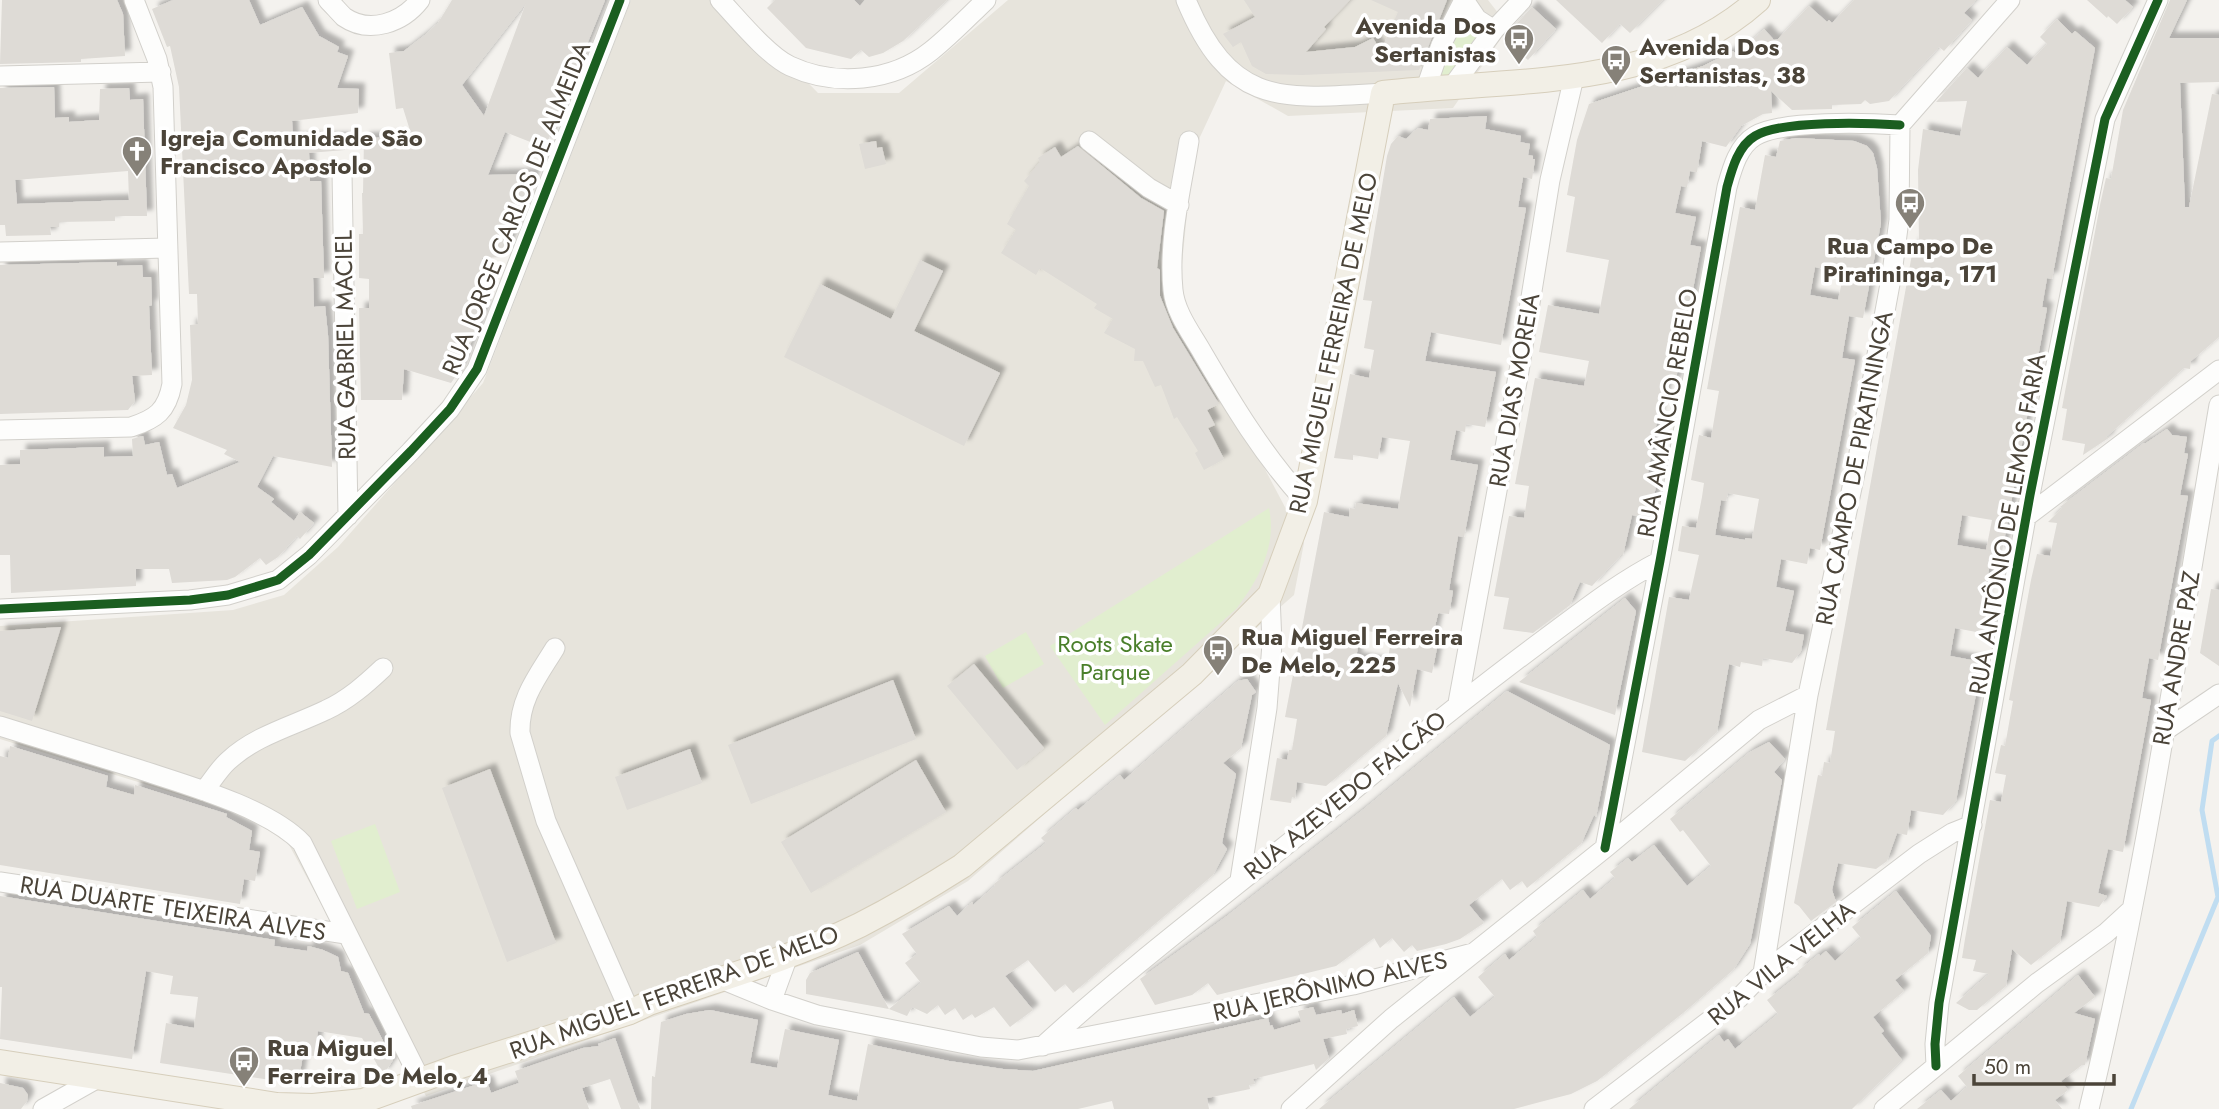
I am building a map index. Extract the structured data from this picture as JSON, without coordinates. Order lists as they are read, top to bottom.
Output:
{
  "streets": {
    "main road": ["RUA MIGUEL FERREIRA DE MELO"],
    "street": [
      "RUA JORGE CARLOS DE ALMEIDA",
      "RUA GABRIEL MACIEL",
      "RUA DIAS MOREIA",
      "RUA AMÂNCIO REBELO",
      "RUA CAMPO DE PIRATININGA",
      "RUA ANTÔNIO DE LEMOS FARIA",
      "RUA ANDRE PAZ",
      "RUA AZEVEDO FALCÃO",
      "RUA DUARTE TEIXEIRA ALVES",
      "RUA VILA VELHA",
      "RUA JERÔNIMO ALVES"
    ]
  },
  "crossings": [
    ["RUA JORGE CARLOS DE ALMEIDA", "RUA GABRIEL MACIEL"],
    ["RUA MIGUEL FERREIRA DE MELO", "RUA JERÔNIMO ALVES"],
    ["RUA DIAS MOREIA", "RUA AZEVEDO FALCÃO"],
    ["RUA AMÂNCIO REBELO", "RUA CAMPO DE PIRATININGA"],
    ["RUA AMÂNCIO REBELO", "RUA AZEVEDO FALCÃO"],
    ["RUA AMÂNCIO REBELO", "RUA JERÔNIMO ALVES"],
    ["RUA CAMPO DE PIRATININGA", "RUA VILA VELHA"],
    ["RUA CAMPO DE PIRATININGA", "RUA JERÔNIMO ALVES"],
    ["RUA ANTÔNIO DE LEMOS FARIA", "RUA VILA VELHA"],
    ["RUA AZEVEDO FALCÃO", "RUA JERÔNIMO ALVES"]
  ],
  "parks": ["Roots Skate Parque"],
  "places": {
    "bus stop": [
      "Avenida Dos Sertanistas",
      "Avenida Dos Sertanistas, 38",
      "Rua Campo De Piratininga, 171",
      "Rua Miguel Ferreira De Melo, 225",
      "Rua Miguel Ferreira De Melo, 4"
    ],
    "church": ["Igreja Comunidade São Francisco Apostolo"]
  },
  "scale_bar": "50 m"
}
